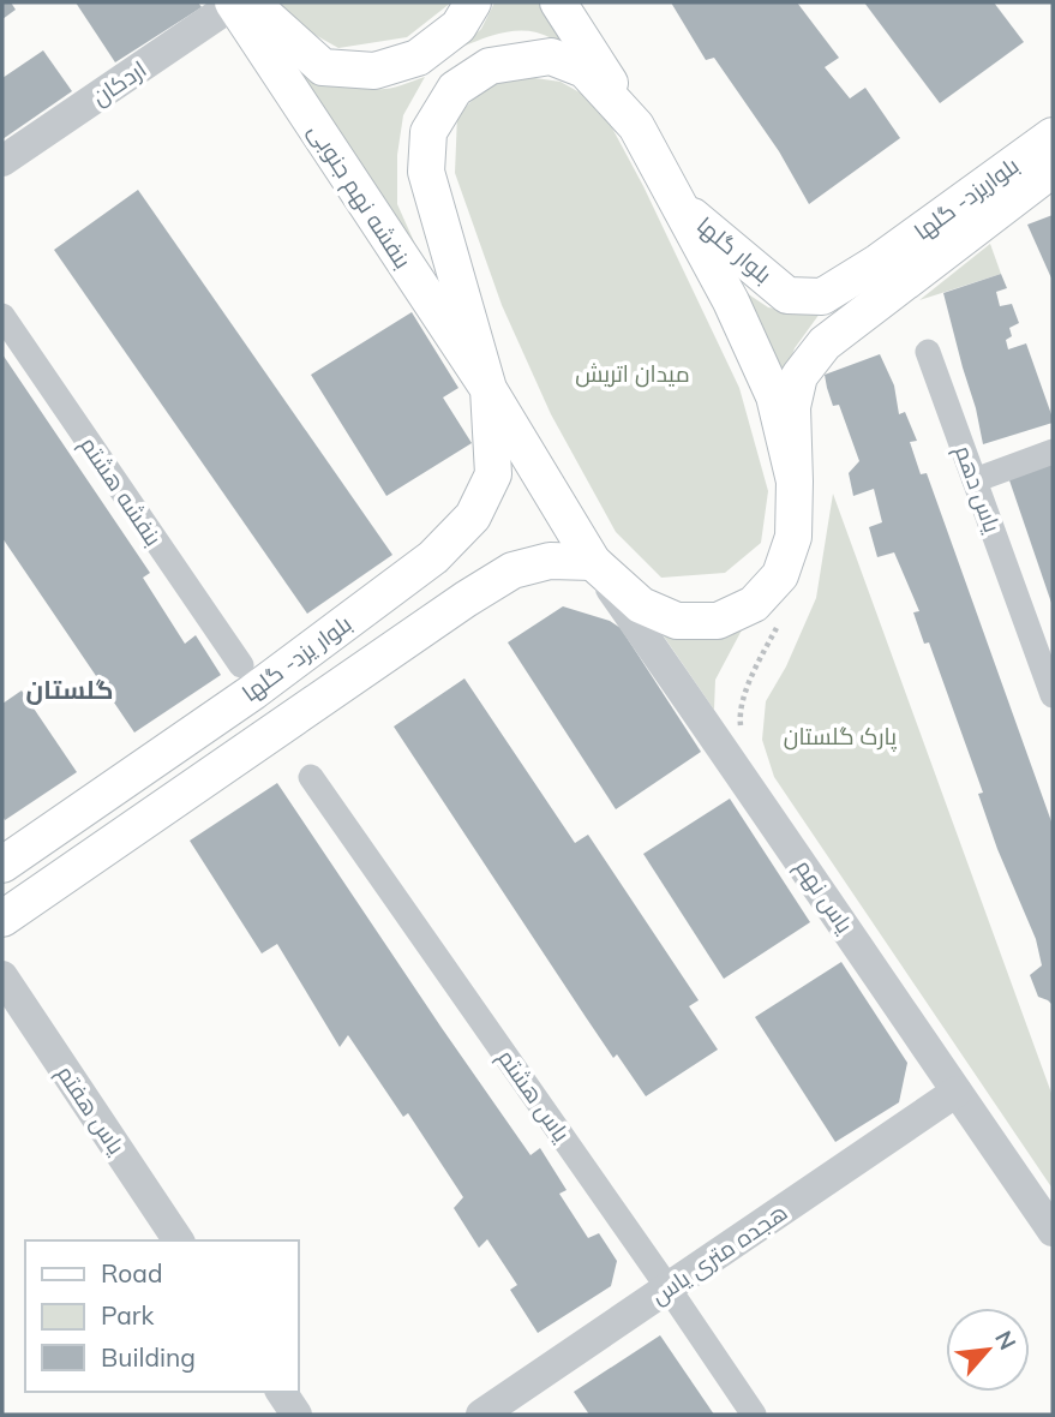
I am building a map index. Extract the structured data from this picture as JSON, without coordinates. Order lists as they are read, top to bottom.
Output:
{
  "streets": {
    "main road": [
      "بنفشه نهم جنوبی",
      "بلواریزد- گلها",
      "بلوار گلها",
      "بلوار یزد- گلها"
    ],
    "street": [
      "اردکان",
      "یاس دهم",
      "بنفشه هشتم",
      "یاس نهم",
      "یاس هشتم",
      "یاس هفتم",
      "هجده متری یاس"
    ]
  },
  "crossings": [
    ["اردکان", "بنفشه نهم جنوبی"],
    ["بنفشه نهم جنوبی", "بلوار یزد- گلها"],
    ["بلواریزد- گلها", "بلوار گلها"],
    ["بلوار یزد- گلها", "یاس نهم"],
    ["یاس نهم", "هجده متری یاس"],
    ["یاس هشتم", "هجده متری یاس"]
  ],
  "districts": ["گلستان"],
  "parks": ["میدان اتریش", "پارک گلستان"],
  "legend": ["Road", "Park", "Building"],
  "north": "top right"
}
